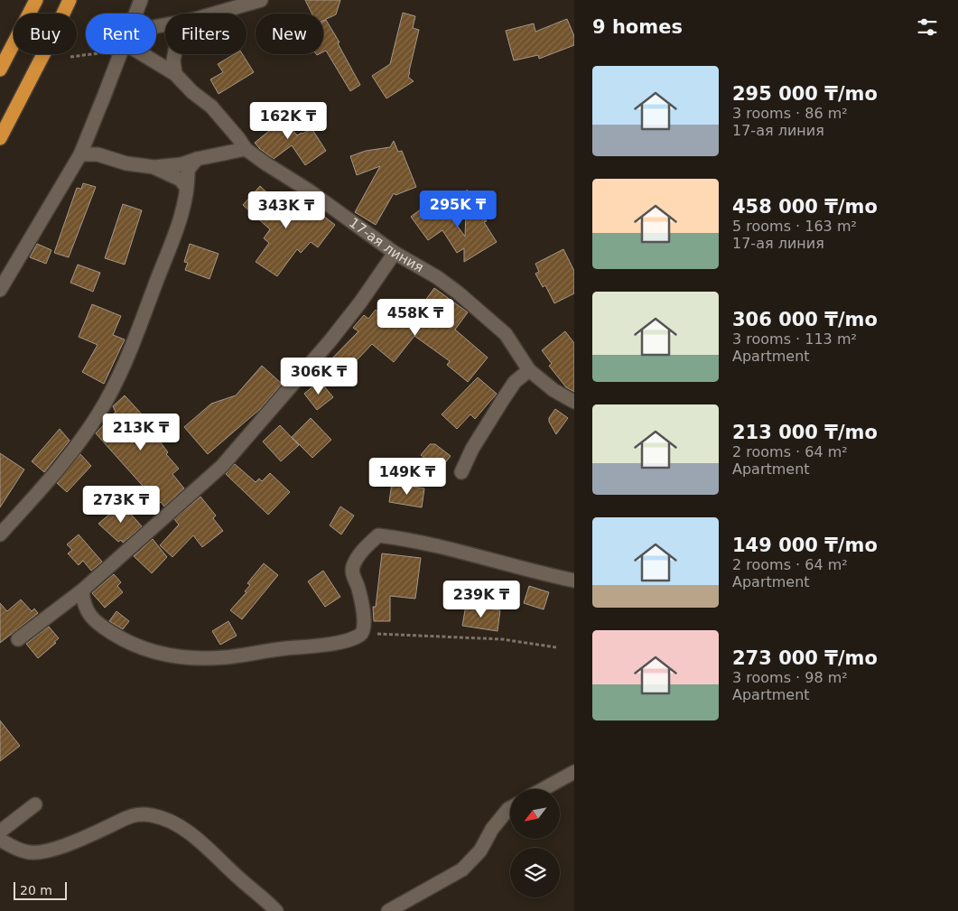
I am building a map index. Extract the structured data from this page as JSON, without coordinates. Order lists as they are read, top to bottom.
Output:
{
  "streets": {
    "street": ["17-ая линия"]
  },
  "scale_bar": "20 m",
  "north": "bottom left",
  "page": {
    "heading": "9 homes",
    "chip": [
      "Buy",
      "Rent",
      "Filters",
      "New"
    ],
    "list": [
      {
        "name": "295 000 ₸/mo",
        "note": "3 rooms · 86 m² · 17-ая линия"
      },
      {
        "name": "458 000 ₸/mo",
        "note": "5 rooms · 163 m² · 17-ая линия"
      },
      {
        "name": "306 000 ₸/mo",
        "note": "3 rooms · 113 m² · Apartment"
      },
      {
        "name": "213 000 ₸/mo",
        "note": "2 rooms · 64 m² · Apartment"
      },
      {
        "name": "149 000 ₸/mo",
        "note": "2 rooms · 64 m² · Apartment"
      },
      {
        "name": "273 000 ₸/mo",
        "note": "3 rooms · 98 m² · Apartment"
      }
    ],
    "price": [
      "162K ₸",
      "295K ₸",
      "343K ₸",
      "458K ₸",
      "306K ₸",
      "213K ₸",
      "149K ₸",
      "273K ₸",
      "239K ₸"
    ],
    "scale": "20 m"
  }
}
